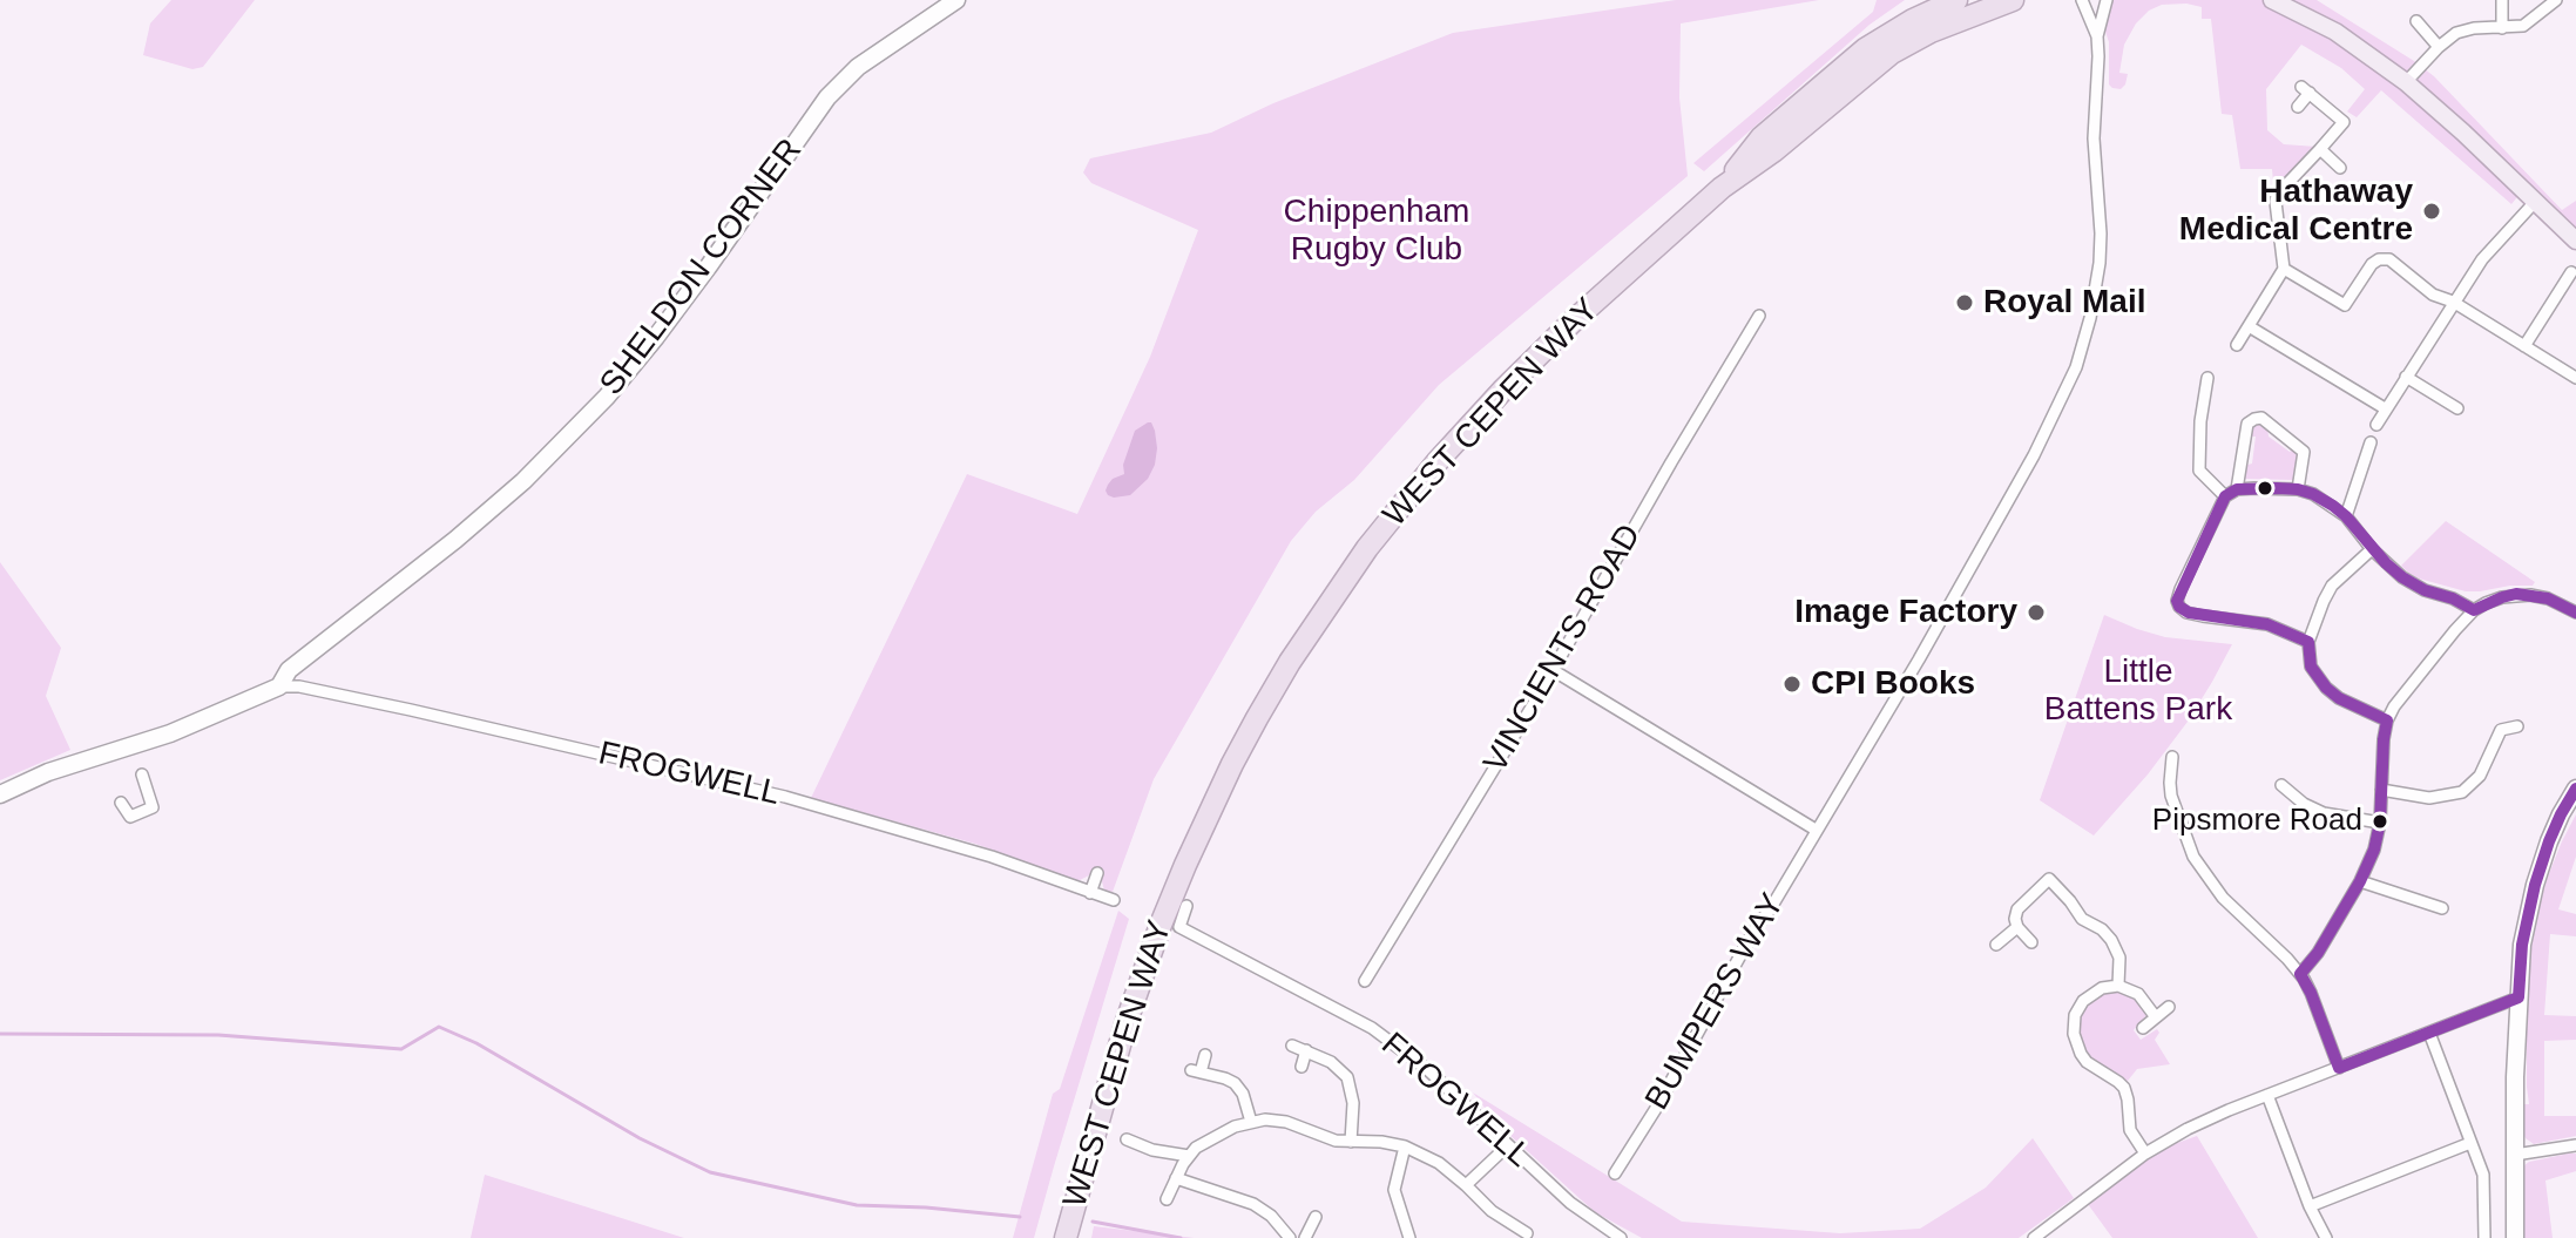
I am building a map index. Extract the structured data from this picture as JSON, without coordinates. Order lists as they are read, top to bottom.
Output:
{
  "streets": {
    "highway": ["WEST CEPEN WAY"],
    "street": [
      "SHELDON CORNER",
      "VINCIENTS ROAD",
      "FROGWELL",
      "BUMPERS WAY"
    ]
  },
  "crossings": [
    ["SHELDON CORNER", "FROGWELL"]
  ],
  "parks": ["Chippenham Rugby Club", "Little Battens Park"],
  "places": [
    "Hathaway Medical Centre",
    "Royal Mail",
    "Image Factory",
    "CPI Books",
    "Pipsmore Road"
  ]
}
